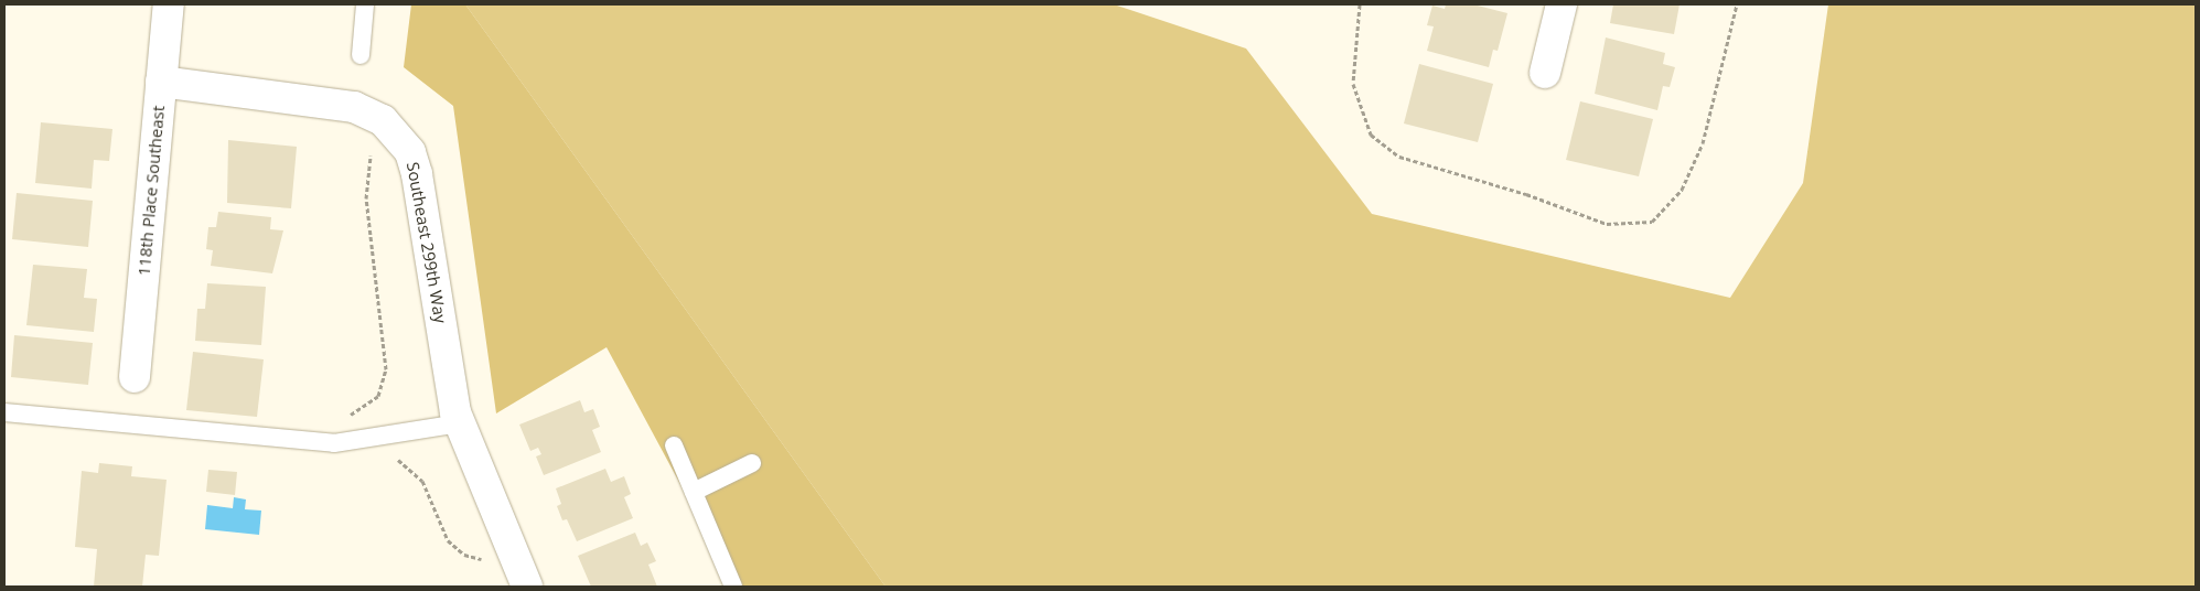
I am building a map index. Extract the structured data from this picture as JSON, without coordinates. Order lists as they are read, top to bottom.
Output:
{
  "streets": {
    "street": ["118th Place Southeast", "Southeast 299th Way"]
  },
  "crossings": [
    ["118th Place Southeast", "Southeast 299th Way"]
  ]
}
